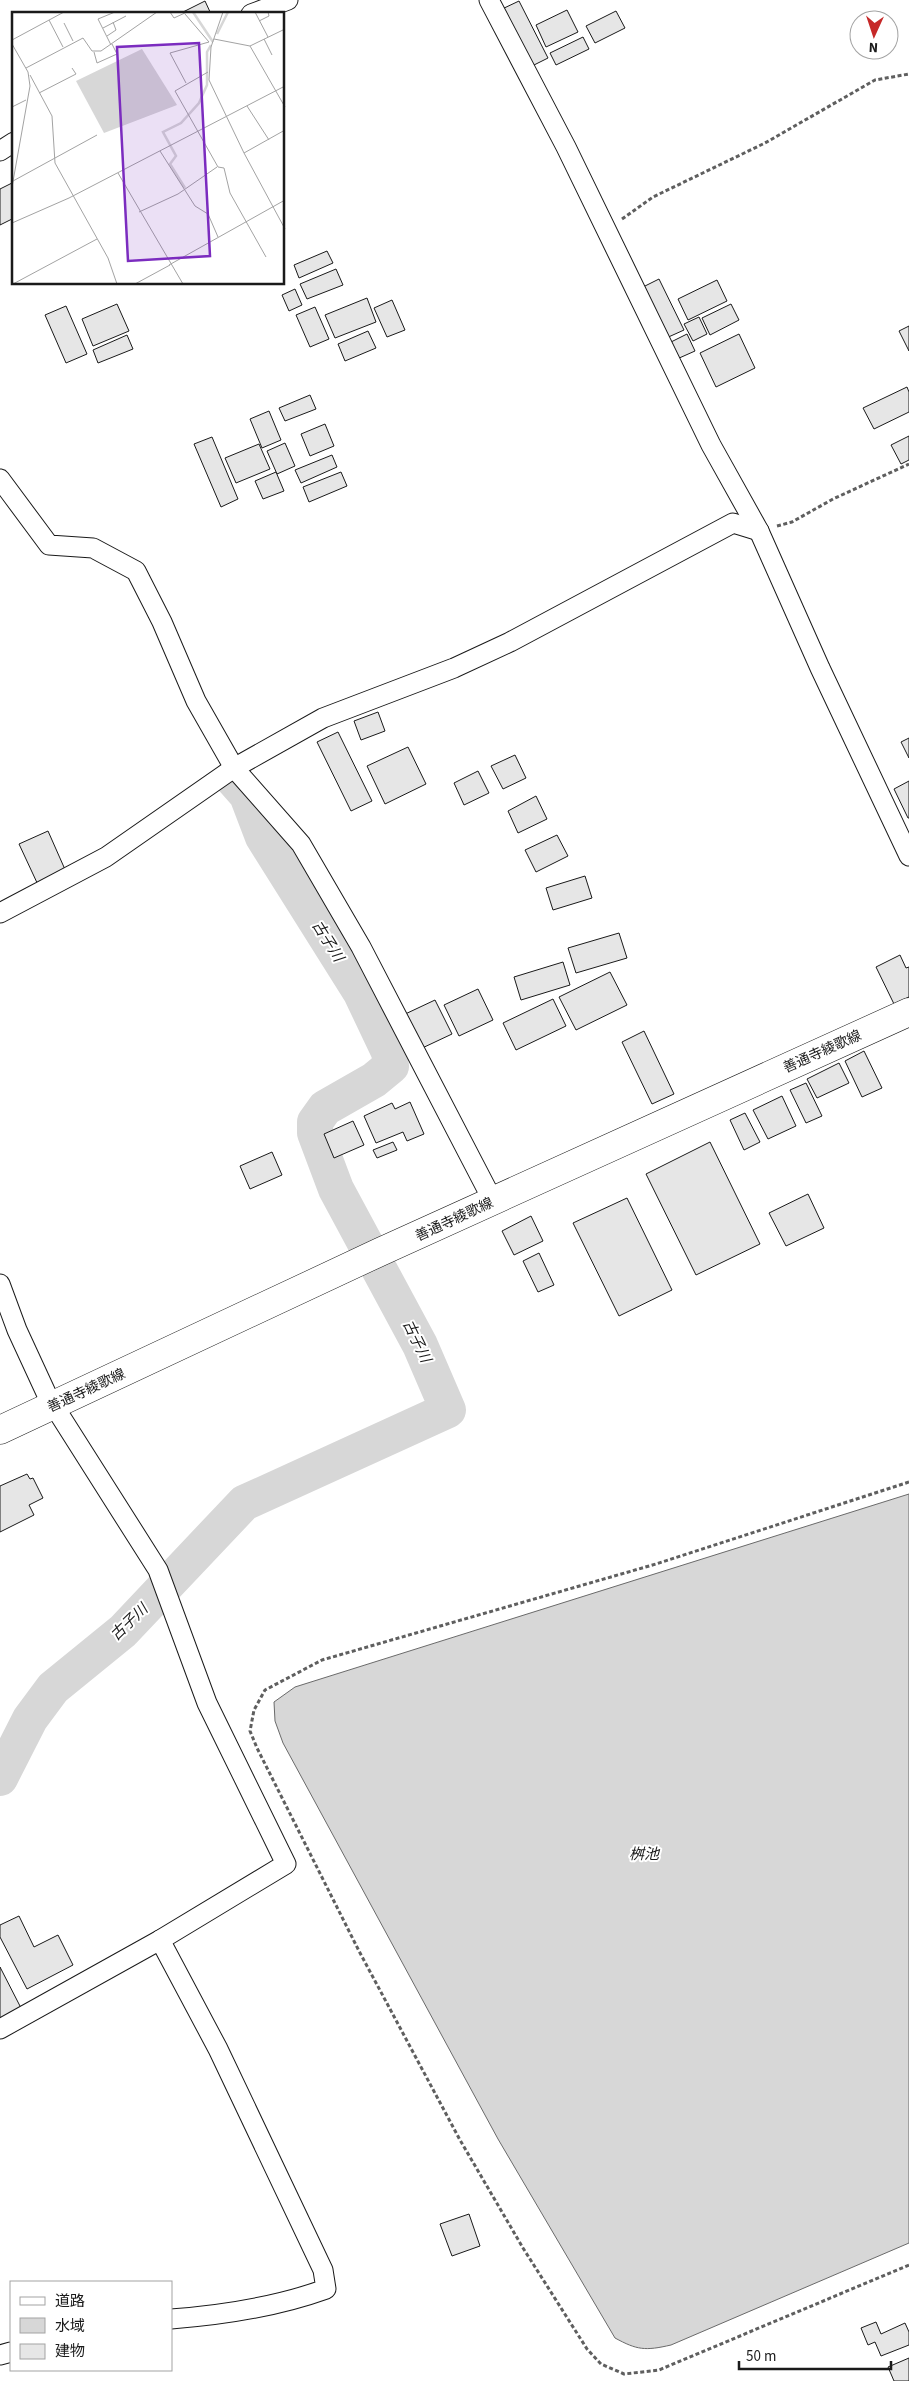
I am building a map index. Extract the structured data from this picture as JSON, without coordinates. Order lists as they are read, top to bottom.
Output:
{
  "streets": {
    "main road": ["善通寺綾歌線"]
  },
  "water": ["古子川", "桝池"],
  "legend": ["道路", "水域", "建物"],
  "scale_bar": "50 m",
  "north": "bottom"
}
